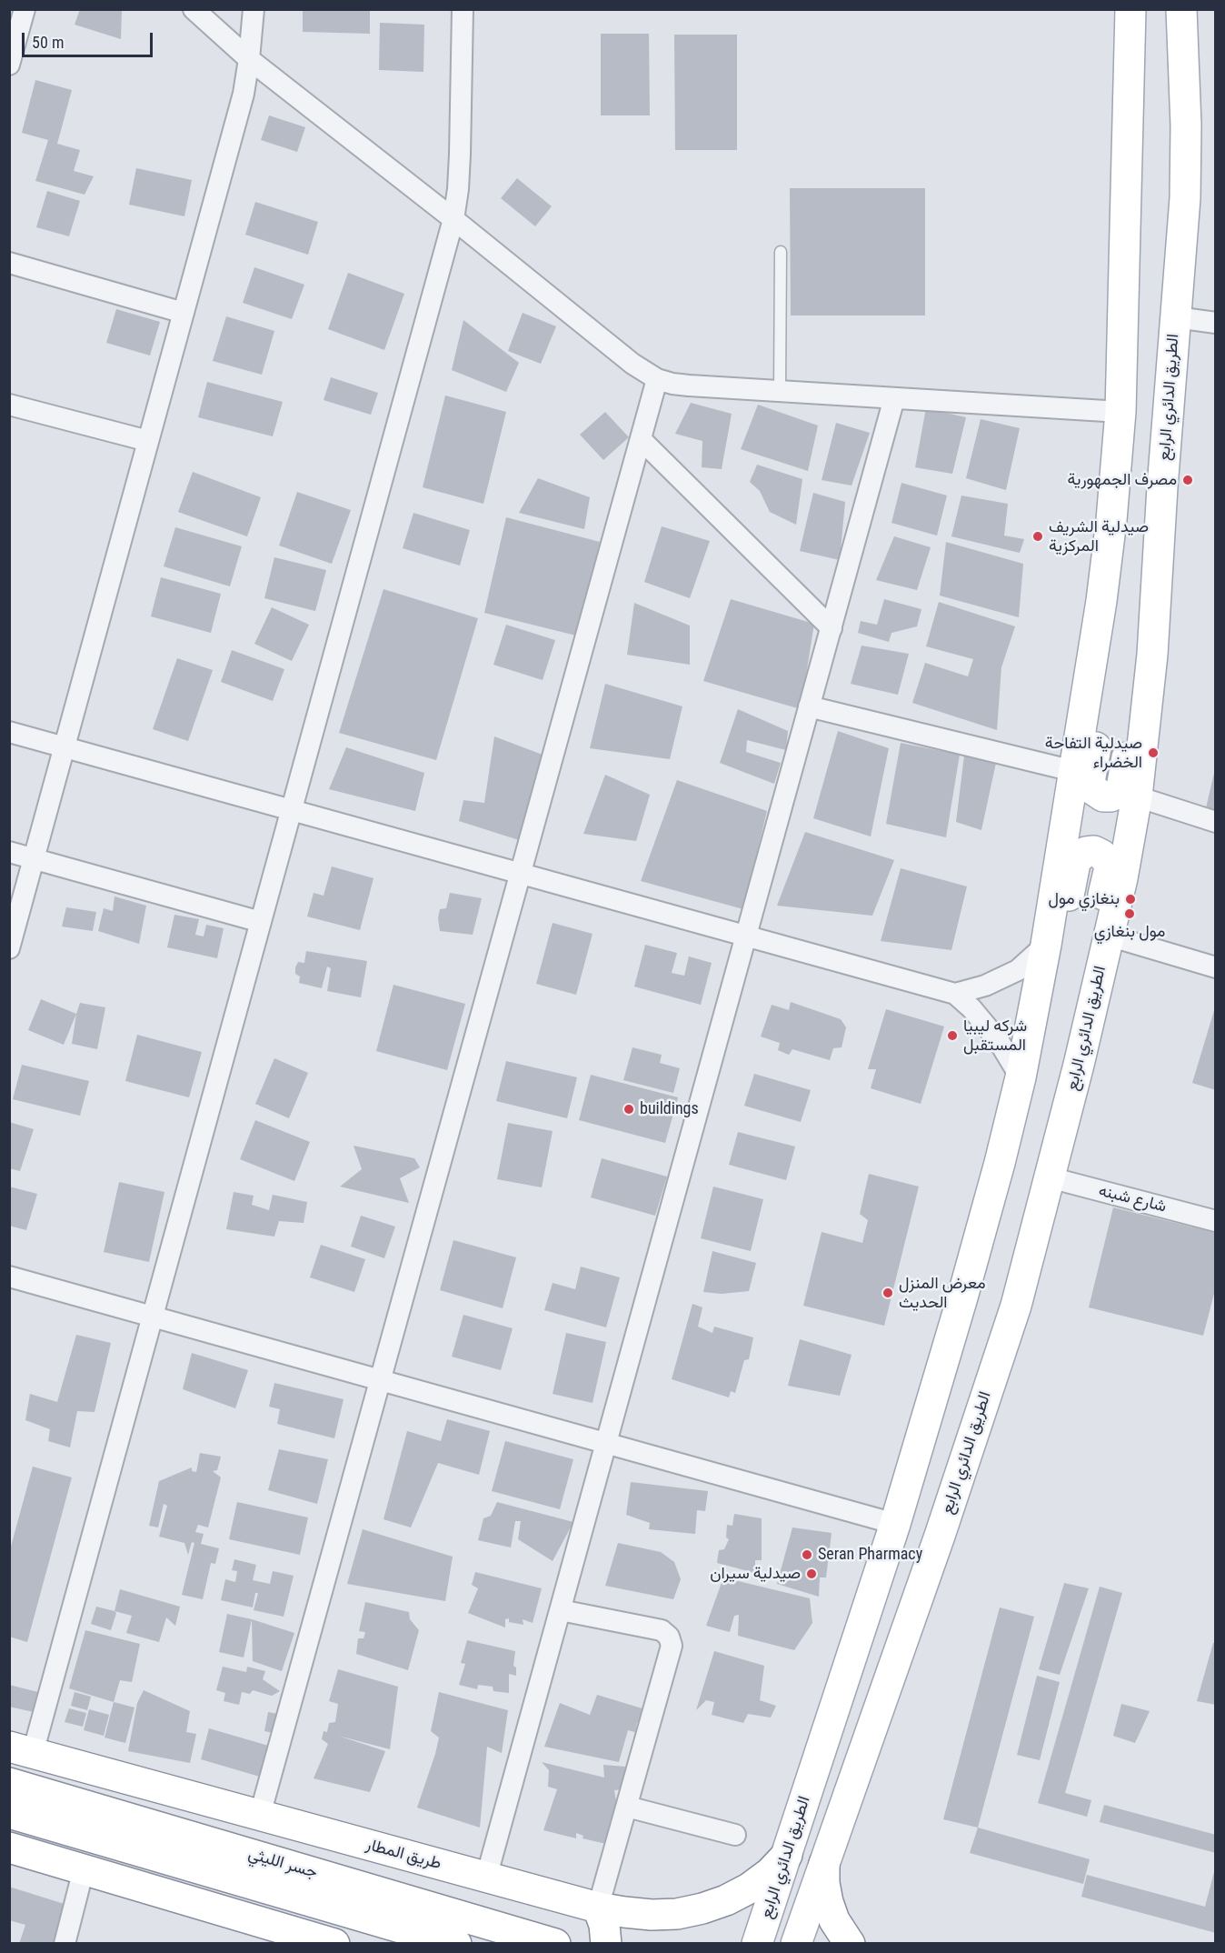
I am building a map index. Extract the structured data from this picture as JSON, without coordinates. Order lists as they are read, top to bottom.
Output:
{
  "streets": {
    "main road": ["الطريق الدائري الرابع", "طريق المطار", "جسر الليثي"],
    "street": ["شارع شبنه"]
  },
  "crossings": [
    ["الطريق الدائري الرابع", "شارع شبنه"],
    ["الطريق الدائري الرابع", "طريق المطار"]
  ],
  "places": [
    "مصرف الجمهورية",
    "صيدلية الشريف المركزية",
    "صيدلية التفاحة الخضراء",
    "بنغازي مول",
    "مول بنغازي",
    "شركه ليبيا المستقبل",
    "buildings",
    "معرض المنزل الحديث",
    "Seran Pharmacy",
    "صيدلية سيران"
  ],
  "scale_bar": "50 m"
}
